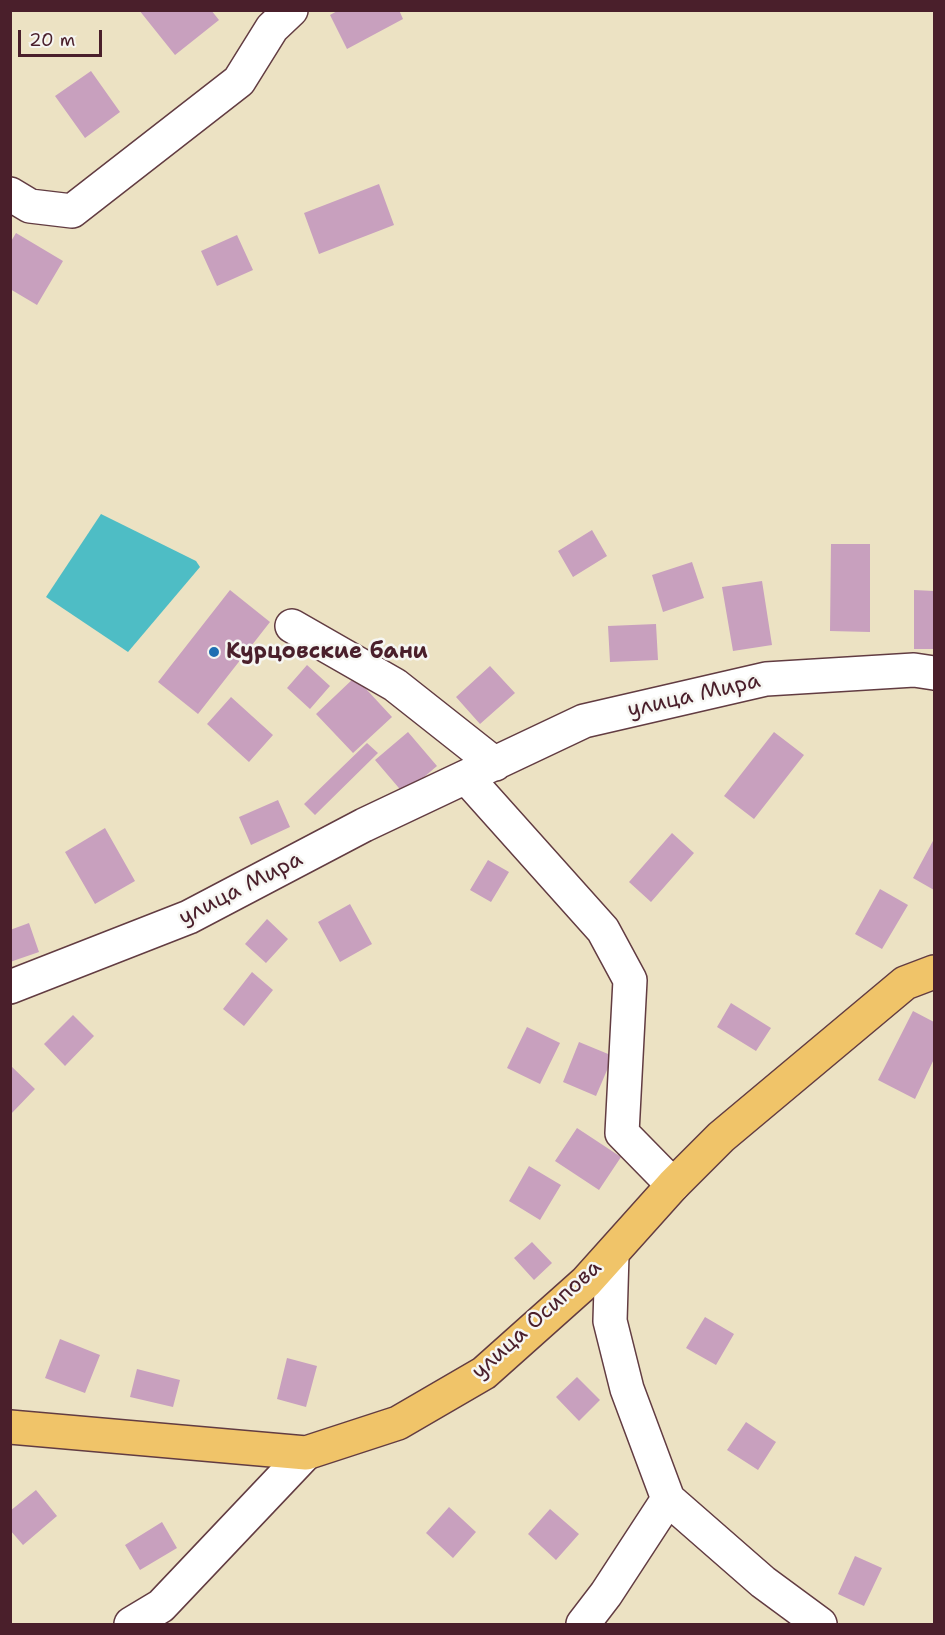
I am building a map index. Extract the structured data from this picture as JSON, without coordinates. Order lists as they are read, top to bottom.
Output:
{
  "streets": {
    "main road": ["улица Осипова"],
    "street": ["улица Мира"]
  },
  "places": ["Курцовские бани"],
  "scale_bar": "20 m"
}
